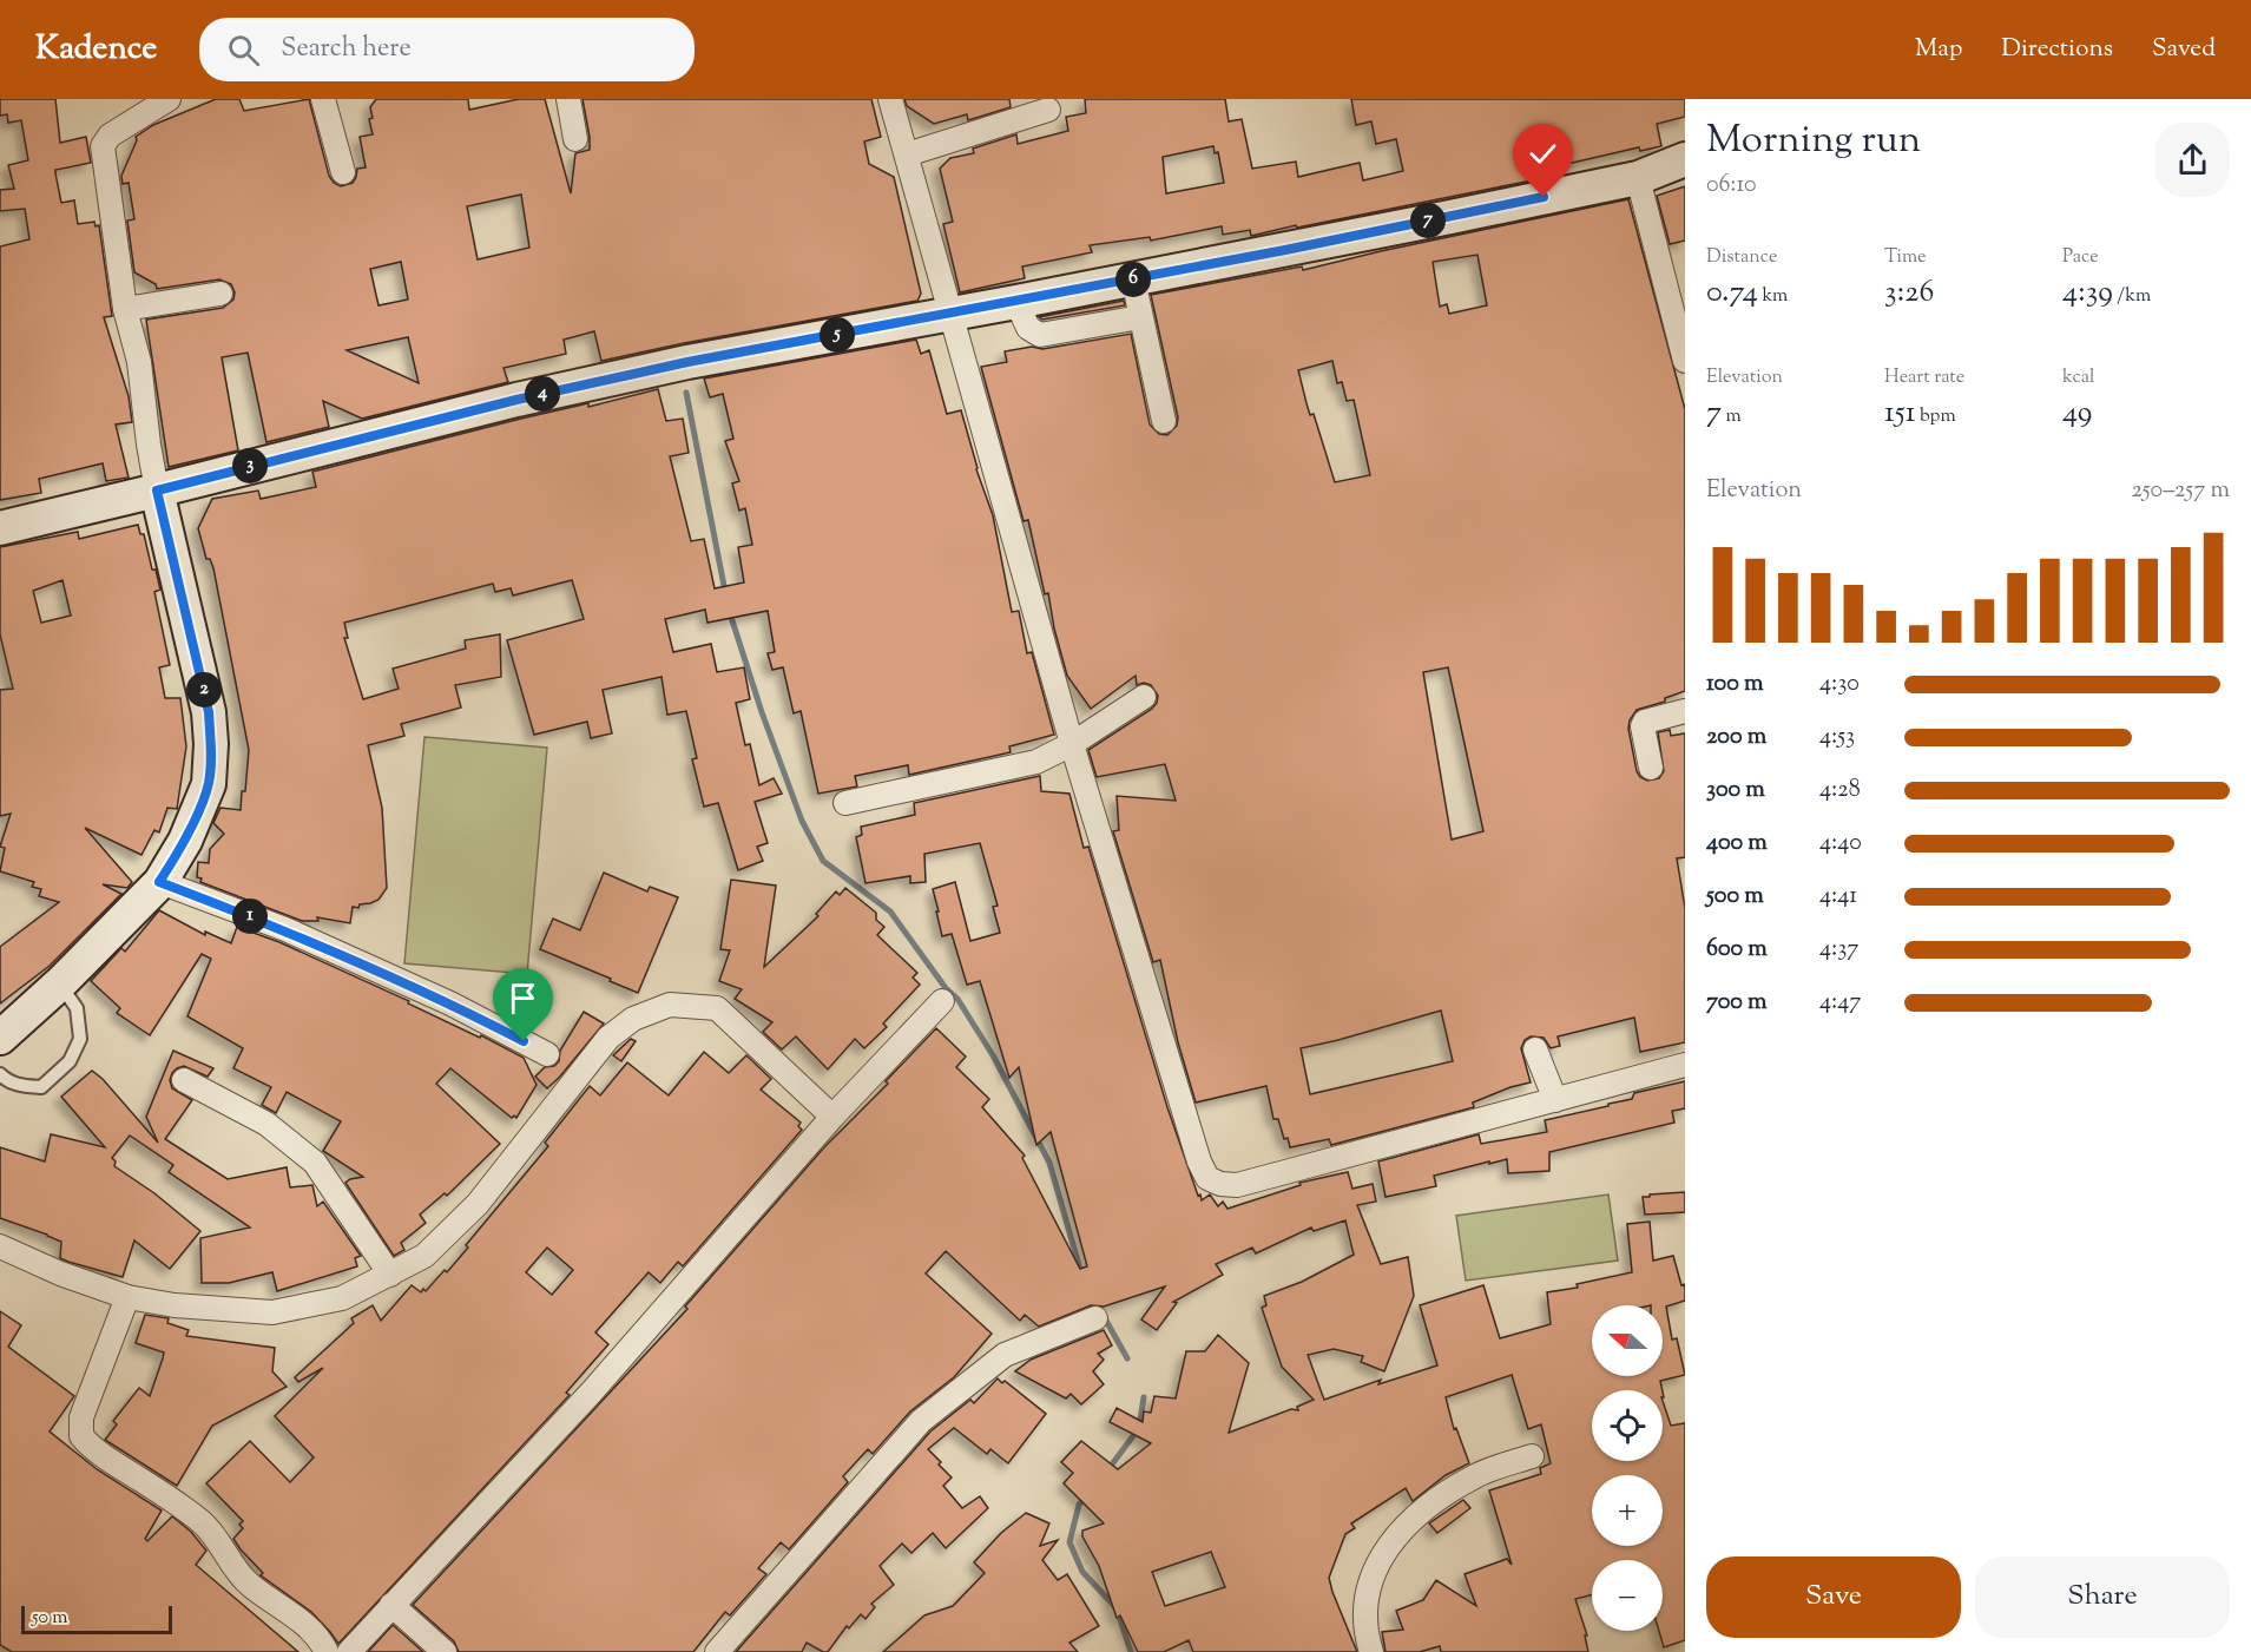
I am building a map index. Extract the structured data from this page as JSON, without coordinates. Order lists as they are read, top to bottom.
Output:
{
  "scale_bar": "50 m",
  "north": "left",
  "page": {
    "header": "Kadence",
    "search": "Search here",
    "nav": ["Map", "Directions", "Saved"],
    "heading": ["Morning run", "06:10"],
    "pins": [
      "7",
      "6",
      "5",
      "4",
      "3",
      "2",
      "1"
    ],
    "stats": [
      ["Distance", "0.74 km"],
      ["Time", "3:26"],
      ["Pace", "4:39 /km"],
      ["Elevation", "7 m"],
      ["Heart rate", "151 bpm"],
      ["kcal", "49"]
    ],
    "chart": ["Elevation", "250–257 m"],
    "list": [
      {
        "name": "100 m",
        "note": "4:30"
      },
      {
        "name": "200 m",
        "note": "4:53"
      },
      {
        "name": "300 m",
        "note": "4:28"
      },
      {
        "name": "400 m",
        "note": "4:40"
      },
      {
        "name": "500 m",
        "note": "4:41"
      },
      {
        "name": "600 m",
        "note": "4:37"
      },
      {
        "name": "700 m",
        "note": "4:47"
      }
    ],
    "map_buttons": ["+", "−"],
    "buttons": ["Save", "Share"],
    "scale": "50 m"
  }
}
